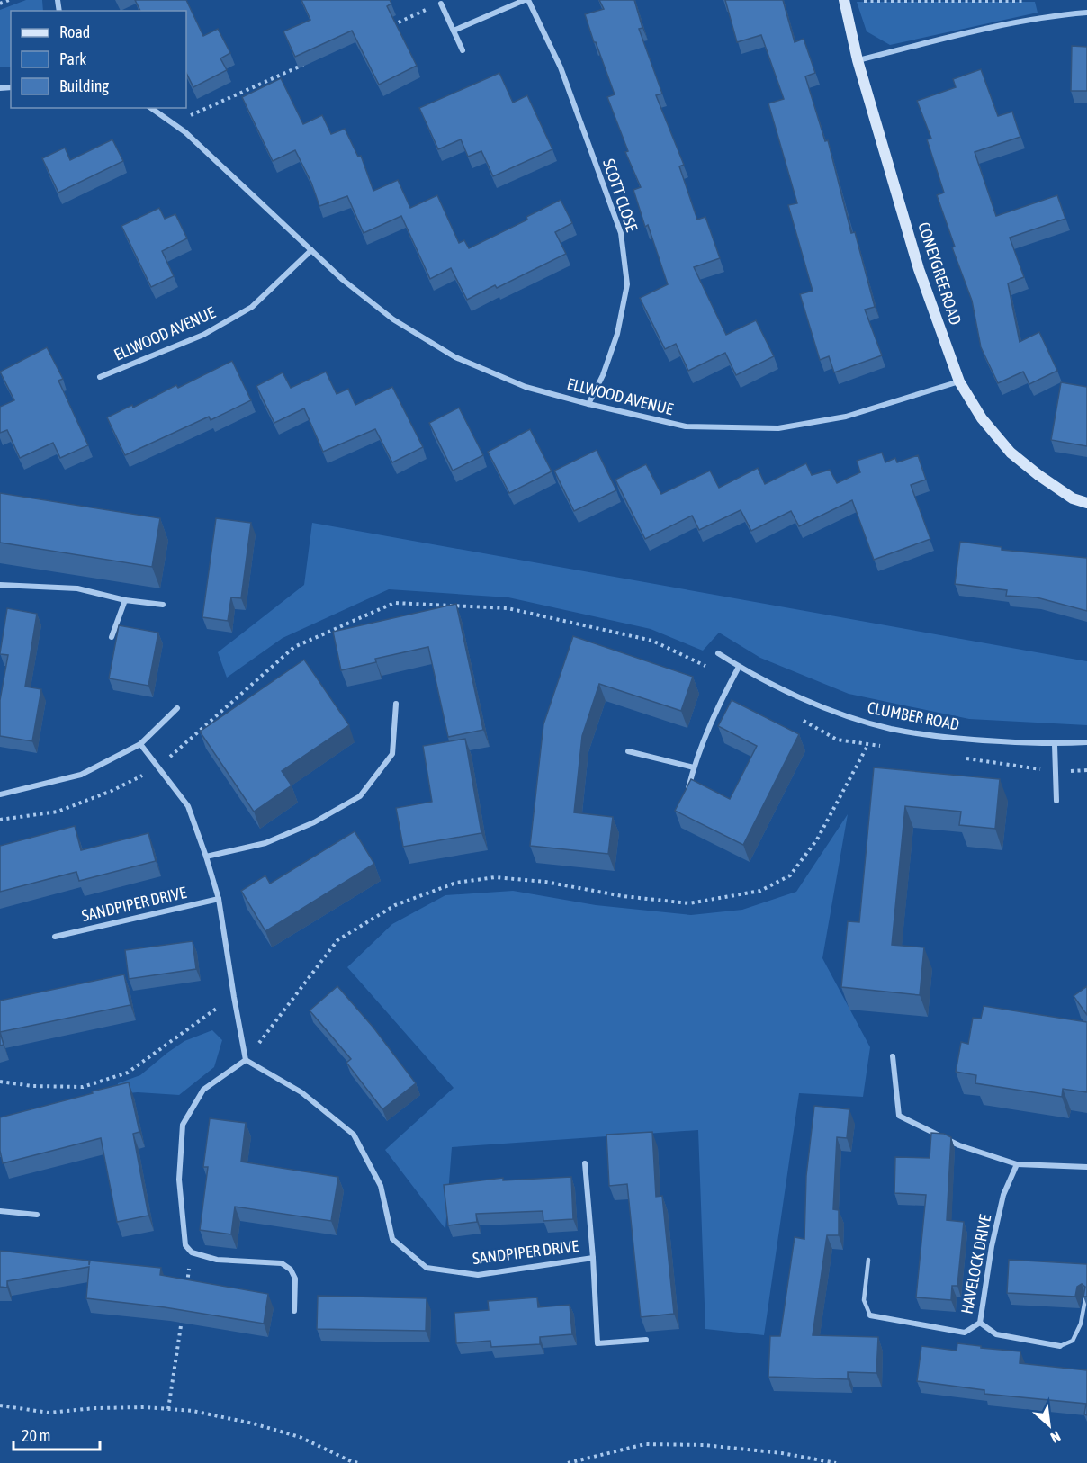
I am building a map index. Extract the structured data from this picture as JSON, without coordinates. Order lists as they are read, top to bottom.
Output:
{
  "streets": {
    "street": [
      "SCOTT CLOSE",
      "CONEYGREE ROAD",
      "ELLWOOD AVENUE",
      "CLUMBER ROAD",
      "SANDPIPER DRIVE",
      "HAVELOCK DRIVE"
    ]
  },
  "crossings": [
    ["SCOTT CLOSE", "ELLWOOD AVENUE"],
    ["CONEYGREE ROAD", "ELLWOOD AVENUE"]
  ],
  "legend": ["Road", "Park", "Building"],
  "scale_bar": "20 m",
  "north": "bottom right"
}
